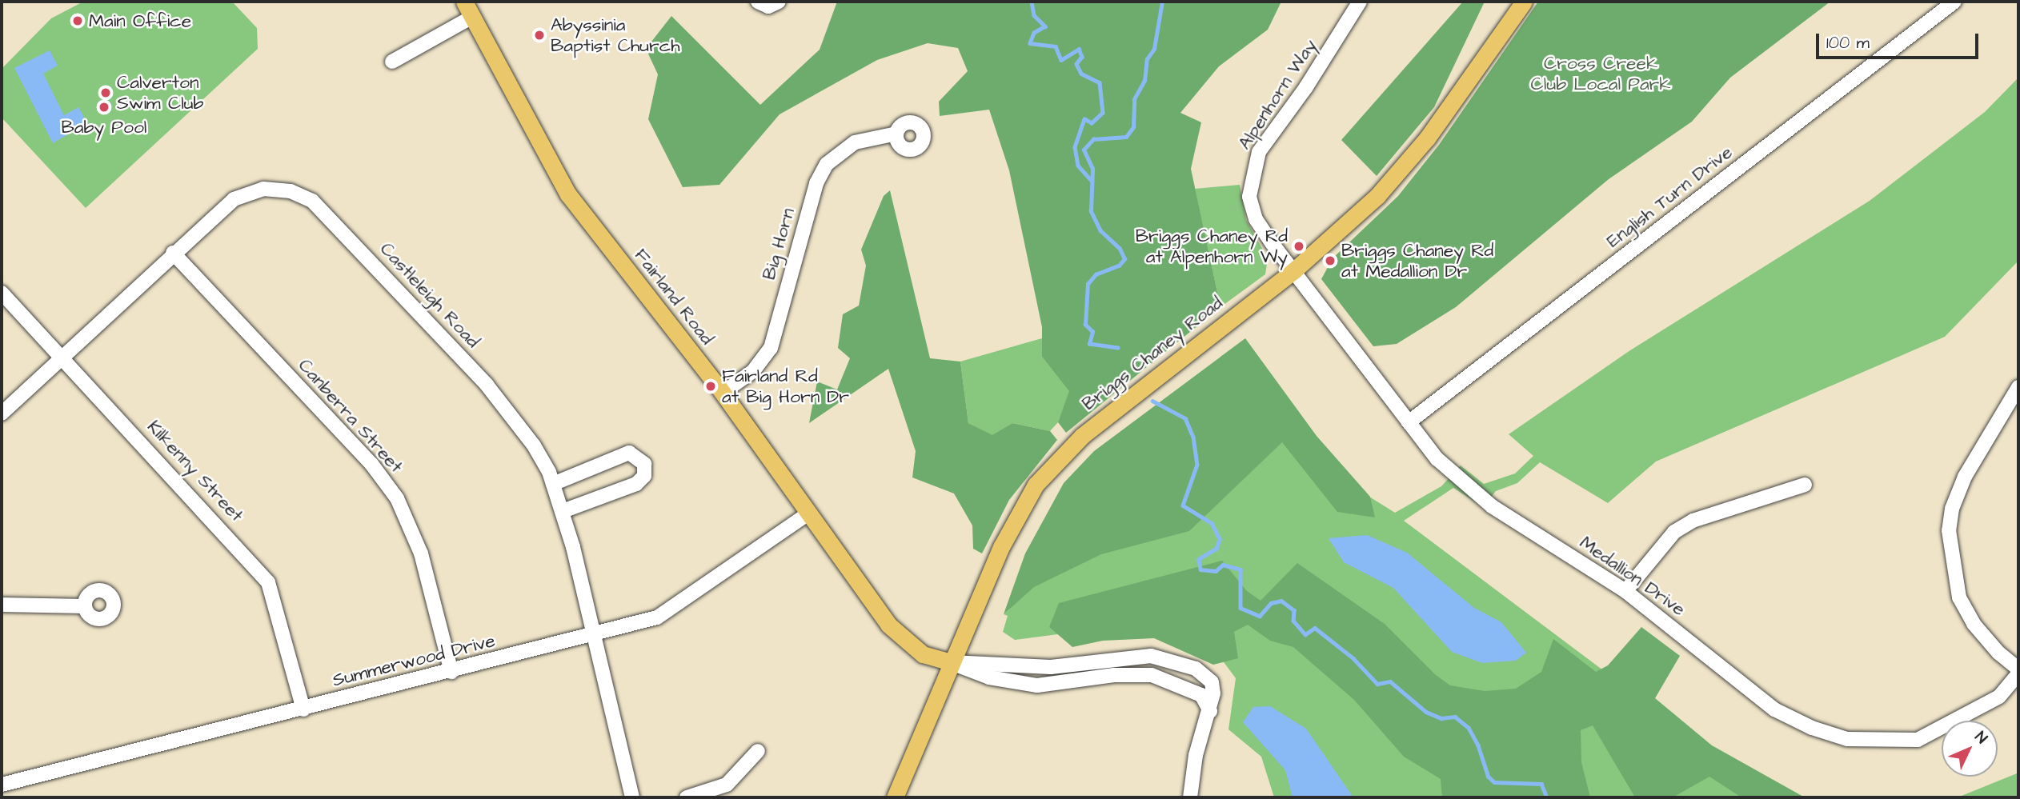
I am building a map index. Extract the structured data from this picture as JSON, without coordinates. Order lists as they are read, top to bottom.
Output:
{
  "streets": {
    "main road": ["Fairland Road", "Briggs Chaney Road"],
    "street": [
      "Alpenhorn Way",
      "English Turn Drive",
      "Big Horn",
      "Castleleigh Road",
      "Canberra Street",
      "Kilkenny Street",
      "Medallion Drive",
      "Summerwood Drive"
    ]
  },
  "crossings": [
    ["Alpenhorn Way", "Briggs Chaney Road"],
    ["Alpenhorn Way", "Medallion Drive"],
    ["English Turn Drive", "Medallion Drive"],
    ["Big Horn", "Fairland Road"],
    ["Castleleigh Road", "Canberra Street"],
    ["Castleleigh Road", "Kilkenny Street"],
    ["Castleleigh Road", "Summerwood Drive"],
    ["Fairland Road", "Briggs Chaney Road"],
    ["Fairland Road", "Summerwood Drive"],
    ["Briggs Chaney Road", "Medallion Drive"],
    ["Canberra Street", "Summerwood Drive"],
    ["Kilkenny Street", "Summerwood Drive"]
  ],
  "parks": ["Cross Creek Club Local Park"],
  "places": [
    "Main Office",
    "Abyssinia Baptist Church",
    "Calverton Swim Club",
    "Baby Pool",
    "Briggs Chaney Rd at Alpenhorn Wy",
    "Briggs Chaney Rd at Medallion Dr",
    "Fairland Rd at Big Horn Dr"
  ],
  "scale_bar": "100 m",
  "north": "top right"
}
